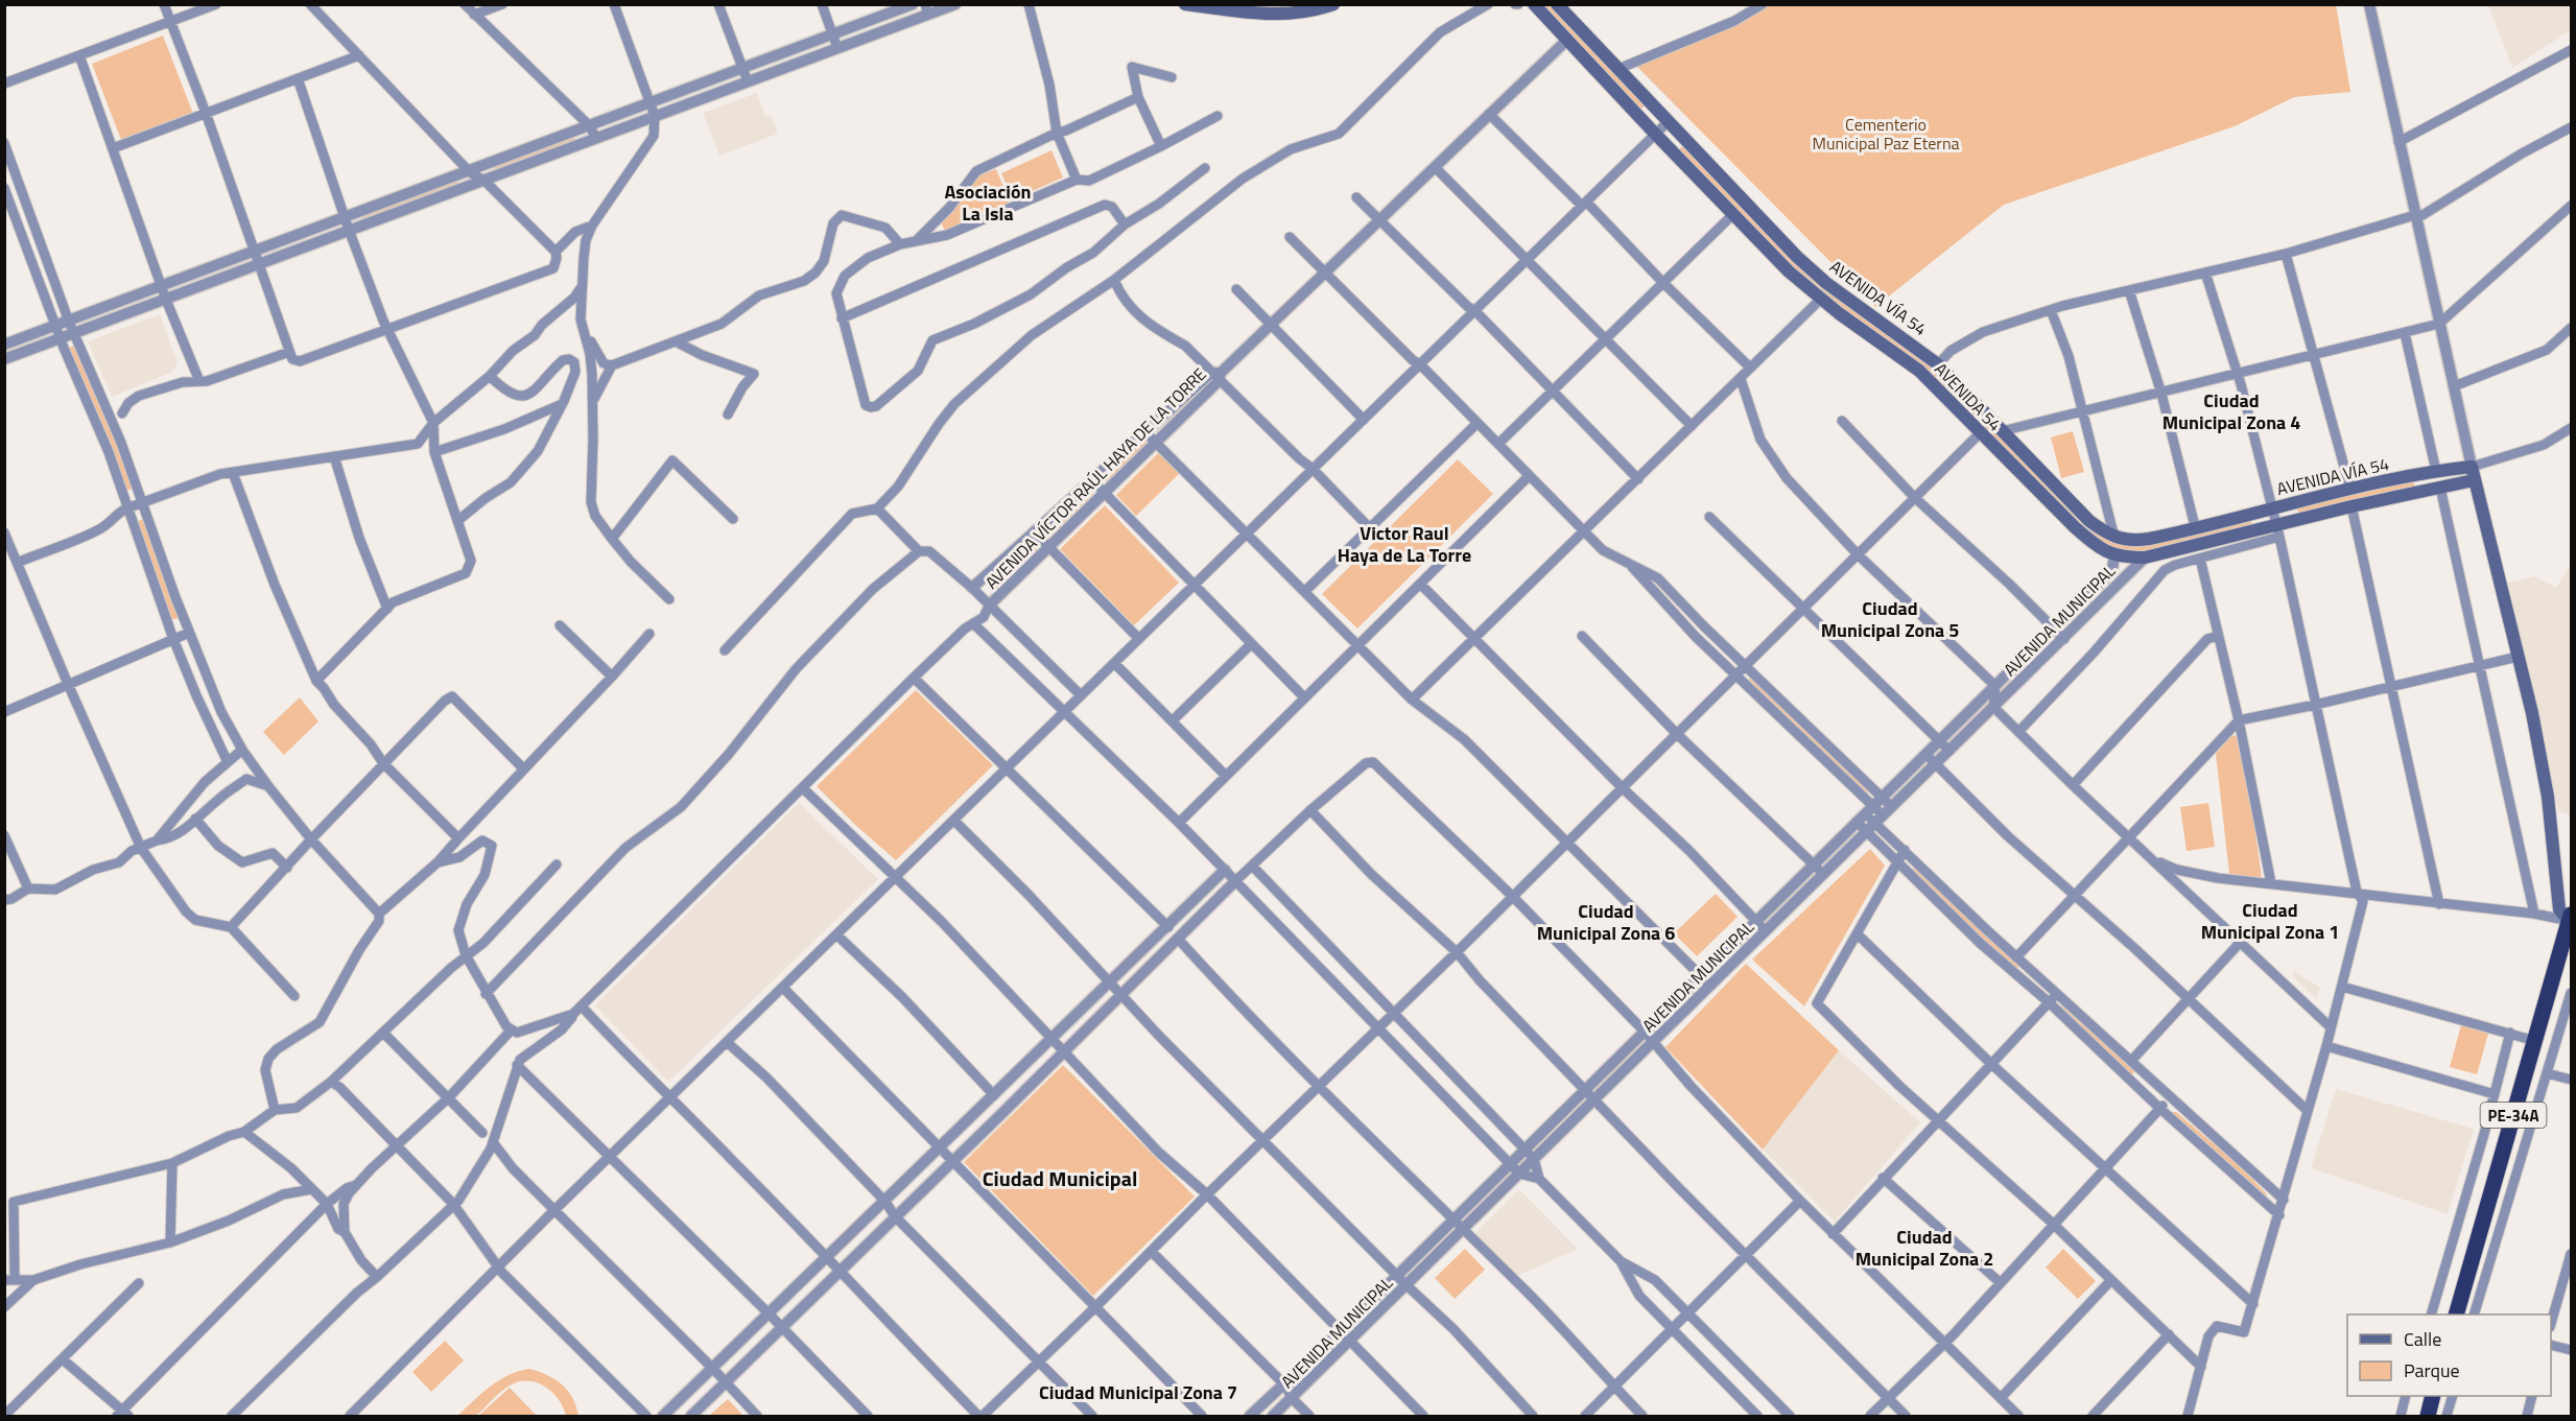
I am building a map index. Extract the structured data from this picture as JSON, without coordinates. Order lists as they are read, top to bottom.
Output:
{
  "streets": {
    "highway": ["PE-34A"],
    "main road": ["AVENIDA VÍA 54", "AVENIDA 54"],
    "street": ["AVENIDA VÍCTOR RAÚL HAYA DE LA TORRE", "AVENIDA MUNICIPAL"]
  },
  "crossings": [
    ["AVENIDA VÍA 54", "AVENIDA 54"],
    ["AVENIDA 54", "AVENIDA MUNICIPAL"]
  ],
  "districts": [
    "Asociación La Isla",
    "Ciudad Municipal Zona 4",
    "Victor Raul Haya de La Torre",
    "Ciudad Municipal Zona 5",
    "Ciudad Municipal Zona 1",
    "Ciudad Municipal Zona 6",
    "Ciudad Municipal",
    "Ciudad Municipal Zona 2",
    "Ciudad Municipal Zona 7"
  ],
  "parks": ["Cementerio Municipal Paz Eterna"],
  "legend": ["Calle", "Parque"]
}
